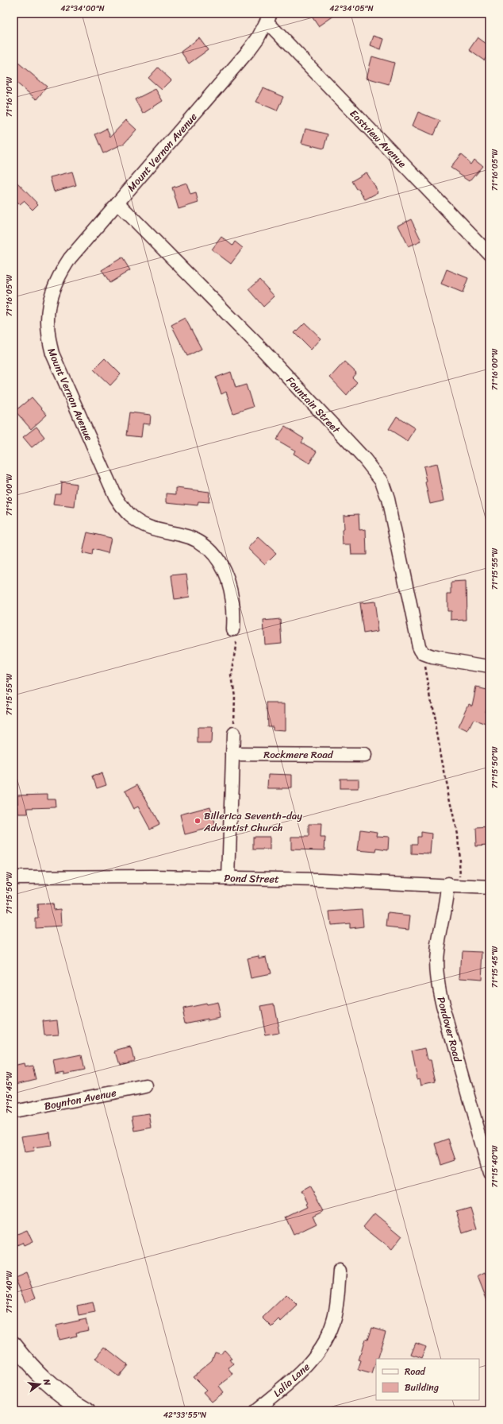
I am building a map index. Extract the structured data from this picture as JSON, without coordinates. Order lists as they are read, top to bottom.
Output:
{
  "streets": {
    "street": [
      "Eastview Avenue",
      "Mount Vernon Avenue",
      "Fountain Street",
      "Rockmere Road",
      "Pond Street",
      "Pondover Road",
      "Boynton Avenue",
      "Lalia Lane"
    ]
  },
  "crossings": [
    ["Eastview Avenue", "Mount Vernon Avenue"],
    ["Mount Vernon Avenue", "Fountain Street"],
    ["Pond Street", "Pondover Road"]
  ],
  "places": ["Billerica Seventh-day Adventist Church"],
  "legend": ["Road", "Building"],
  "north": "right",
  "coordinates": [
    "42°34'00\"N",
    "42°34'05\"N",
    "71°16'10\"W",
    "71°16'05\"W",
    "71°16'00\"W",
    "71°15'55\"W",
    "71°15'50\"W",
    "71°15'45\"W",
    "71°15'40\"W",
    "42°33'55\"N"
  ]
}
